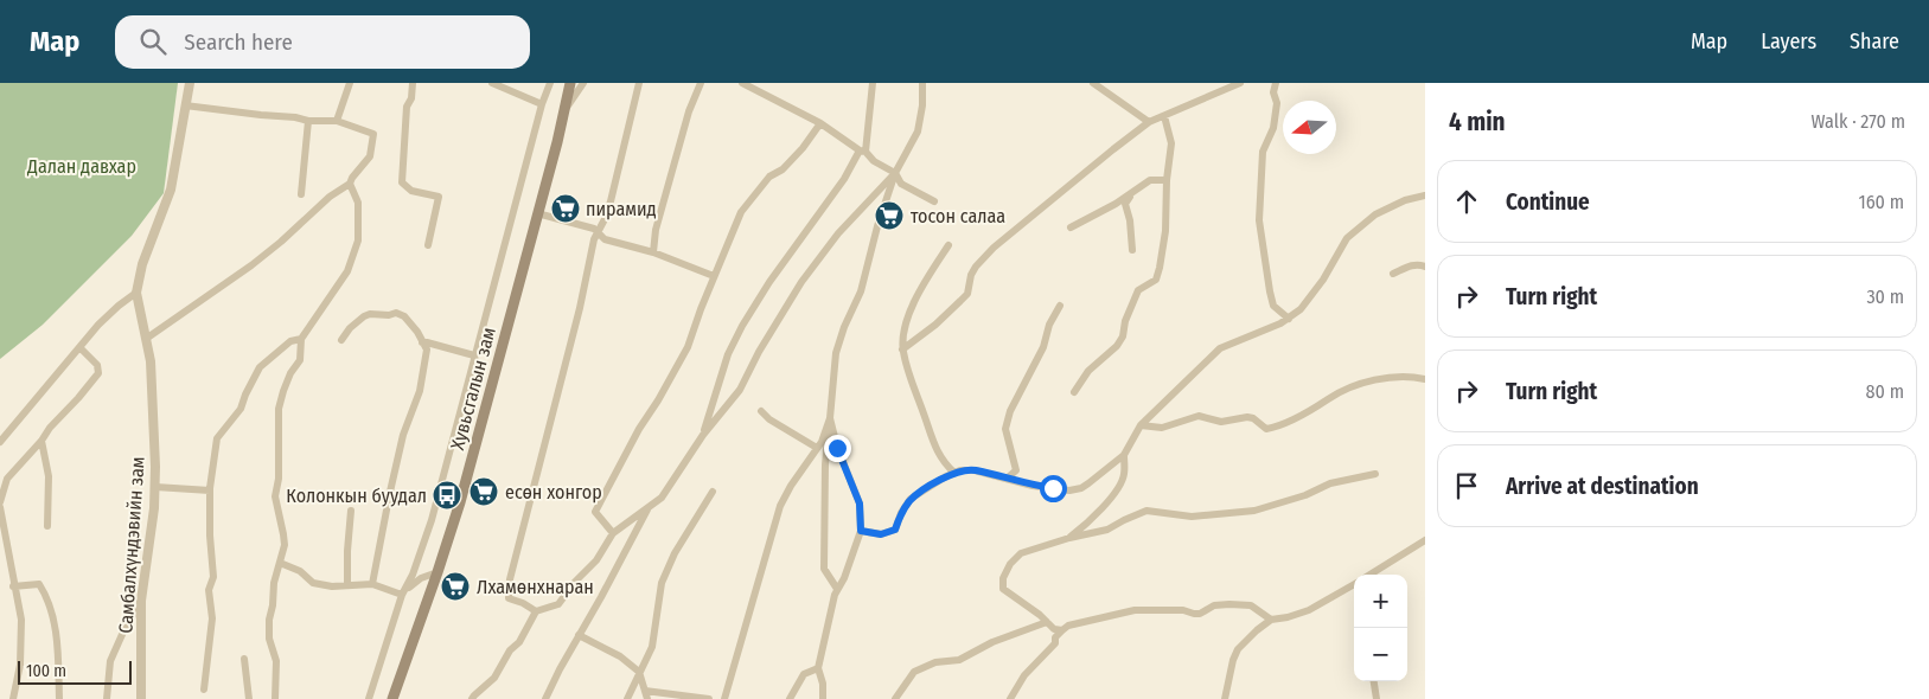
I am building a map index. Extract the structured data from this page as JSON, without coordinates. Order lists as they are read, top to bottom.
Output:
{
  "streets": {
    "main road": ["Хувьсгалын зам"],
    "street": ["Самбалхүндэвийн зам"]
  },
  "parks": ["Далан давхар"],
  "places": {
    "supermarket": [
      "пирамид",
      "тосон салаа",
      "есөн хонгор",
      "Лхамөнхнаран"
    ],
    "bus stop": ["Колонкын буудал"]
  },
  "scale_bar": "100 m",
  "north": "left",
  "page": {
    "header": "Map",
    "search": "Search here",
    "nav": ["Map", "Layers", "Share"],
    "heading": ["4 min", "Walk · 270 m"],
    "list": [
      ["Continue", "160 m"],
      ["Turn right", "30 m"],
      ["Turn right", "80 m"],
      "Arrive at destination"
    ],
    "map_buttons": ["+", "−"],
    "scale": "100 m"
  }
}
